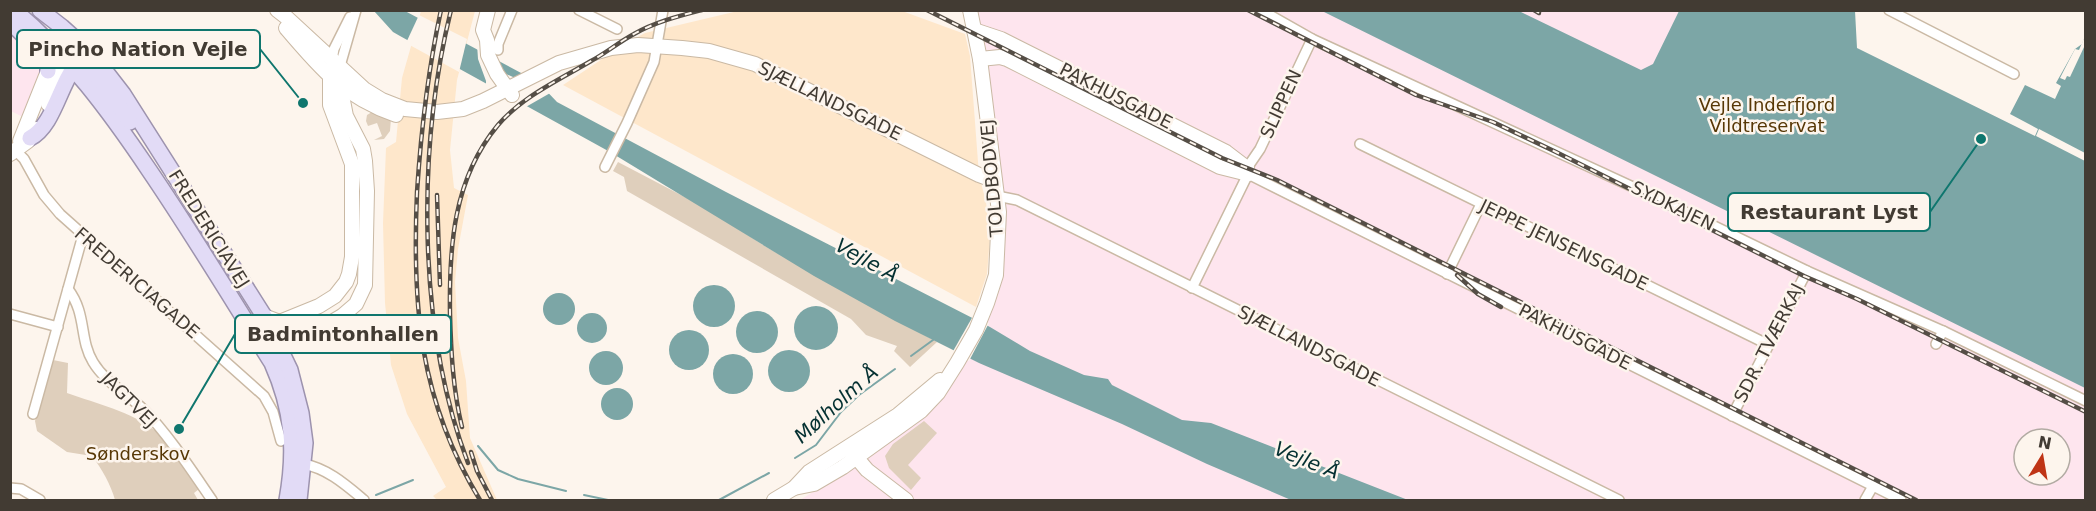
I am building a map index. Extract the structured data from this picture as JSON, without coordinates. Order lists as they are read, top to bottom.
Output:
{
  "streets": {
    "main road": [
      "PAKHUSGADE",
      "SJÆLLANDSGADE",
      "TOLDBODVEJ",
      "FREDERICIAVEJ"
    ],
    "street": [
      "SLIPPEN",
      "SYDKAJEN",
      "JEPPE JENSENSGADE",
      "FREDERICIAGADE",
      "SDR. TVÆRKAJ",
      "JAGTVEJ"
    ]
  },
  "crossings": [
    ["PAKHUSGADE", "SLIPPEN"],
    ["PAKHUSGADE", "TOLDBODVEJ"],
    ["PAKHUSGADE", "SDR. TVÆRKAJ"],
    ["SJÆLLANDSGADE", "SLIPPEN"],
    ["SJÆLLANDSGADE", "TOLDBODVEJ"],
    ["SLIPPEN", "SYDKAJEN"],
    ["SYDKAJEN", "SDR. TVÆRKAJ"],
    ["JEPPE JENSENSGADE", "SDR. TVÆRKAJ"]
  ],
  "water": ["Vejle Å", "Mølholm Å"],
  "parks": ["Vejle Inderfjord Vildtreservat", "Sønderskov"],
  "places": ["Pincho Nation Vejle", "Restaurant Lyst", "Badmintonhallen"],
  "north": "top"
}
